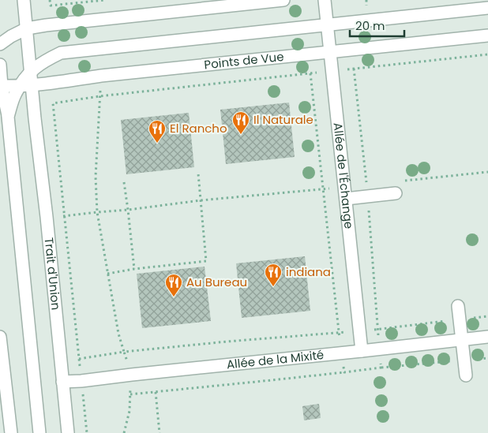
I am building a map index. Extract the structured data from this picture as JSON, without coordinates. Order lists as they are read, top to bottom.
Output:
{
  "streets": {
    "street": [
      "Points de Vue",
      "Allée de l'Échange",
      "Trait d'Union",
      "Allée de la Mixité"
    ]
  },
  "crossings": [
    ["Points de Vue", "Allée de l'Échange"],
    ["Points de Vue", "Trait d'Union"],
    ["Allée de l'Échange", "Allée de la Mixité"],
    ["Trait d'Union", "Allée de la Mixité"]
  ],
  "places": {
    "restaurant": [
      "Il Naturale",
      "El Rancho",
      "indiana",
      "Au Bureau"
    ]
  },
  "scale_bar": "20 m"
}
